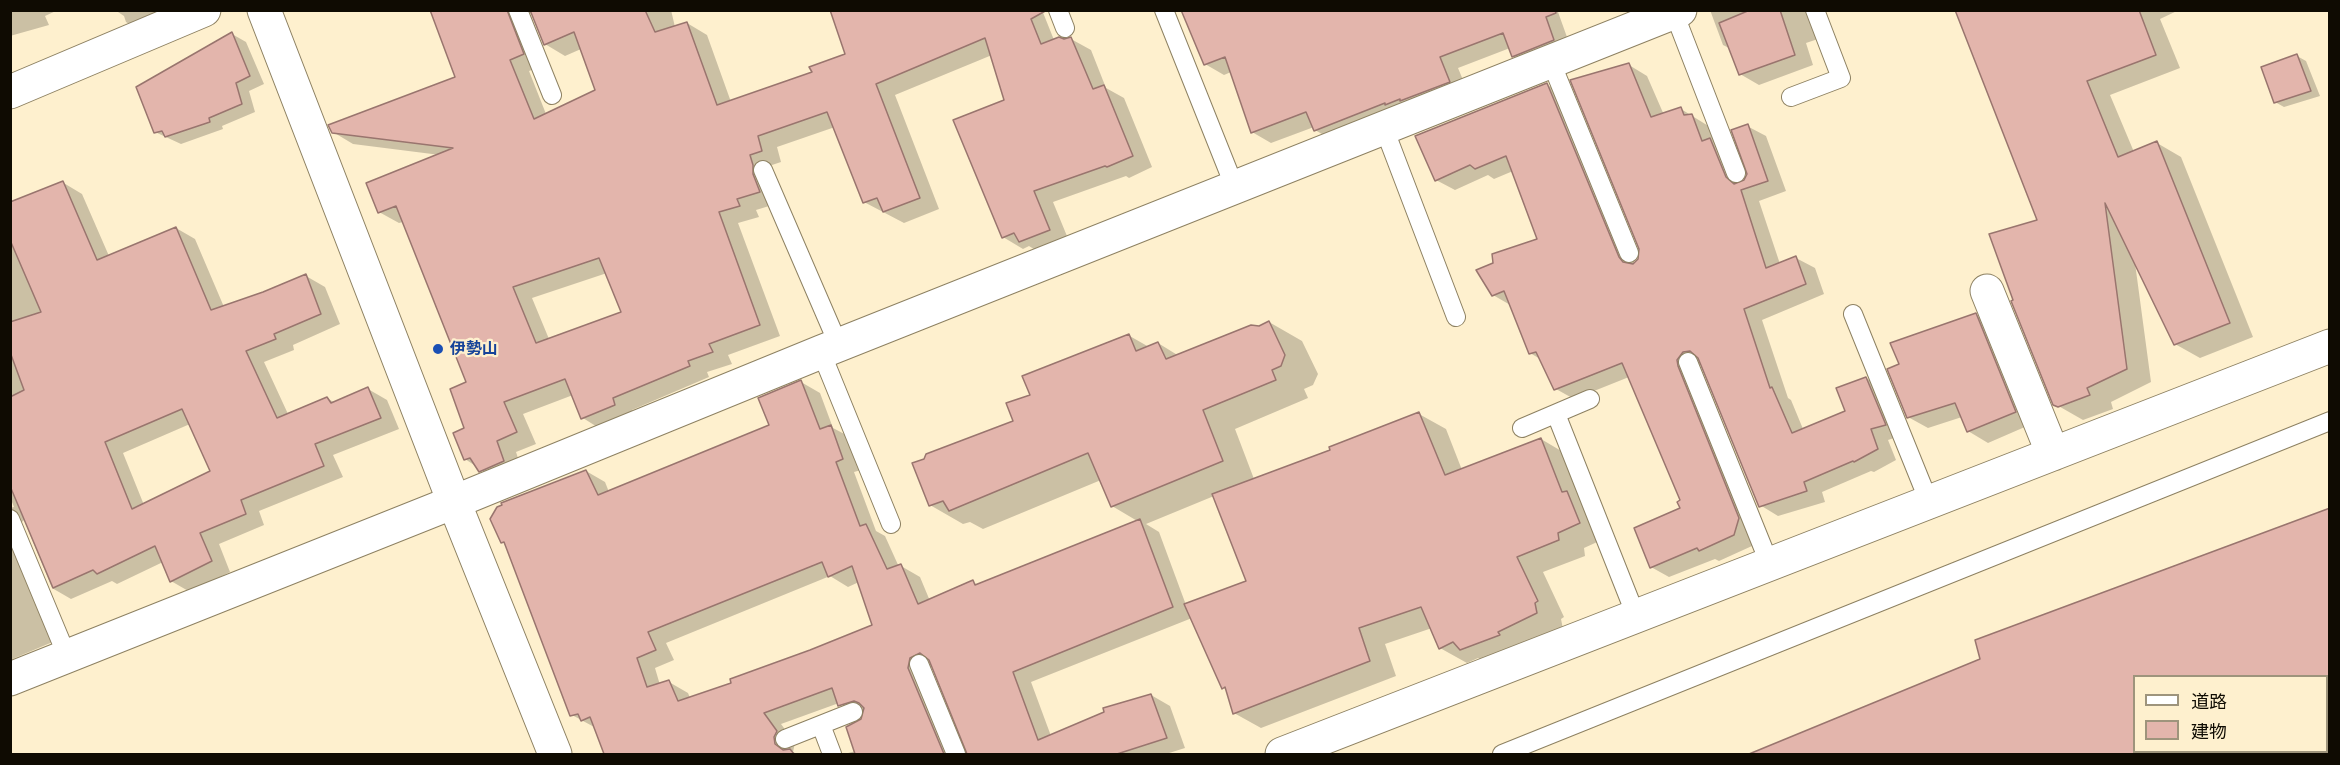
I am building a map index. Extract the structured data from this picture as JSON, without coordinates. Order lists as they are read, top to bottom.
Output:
{
  "places": ["伊勢山"],
  "legend": ["道路", "建物"]
}
